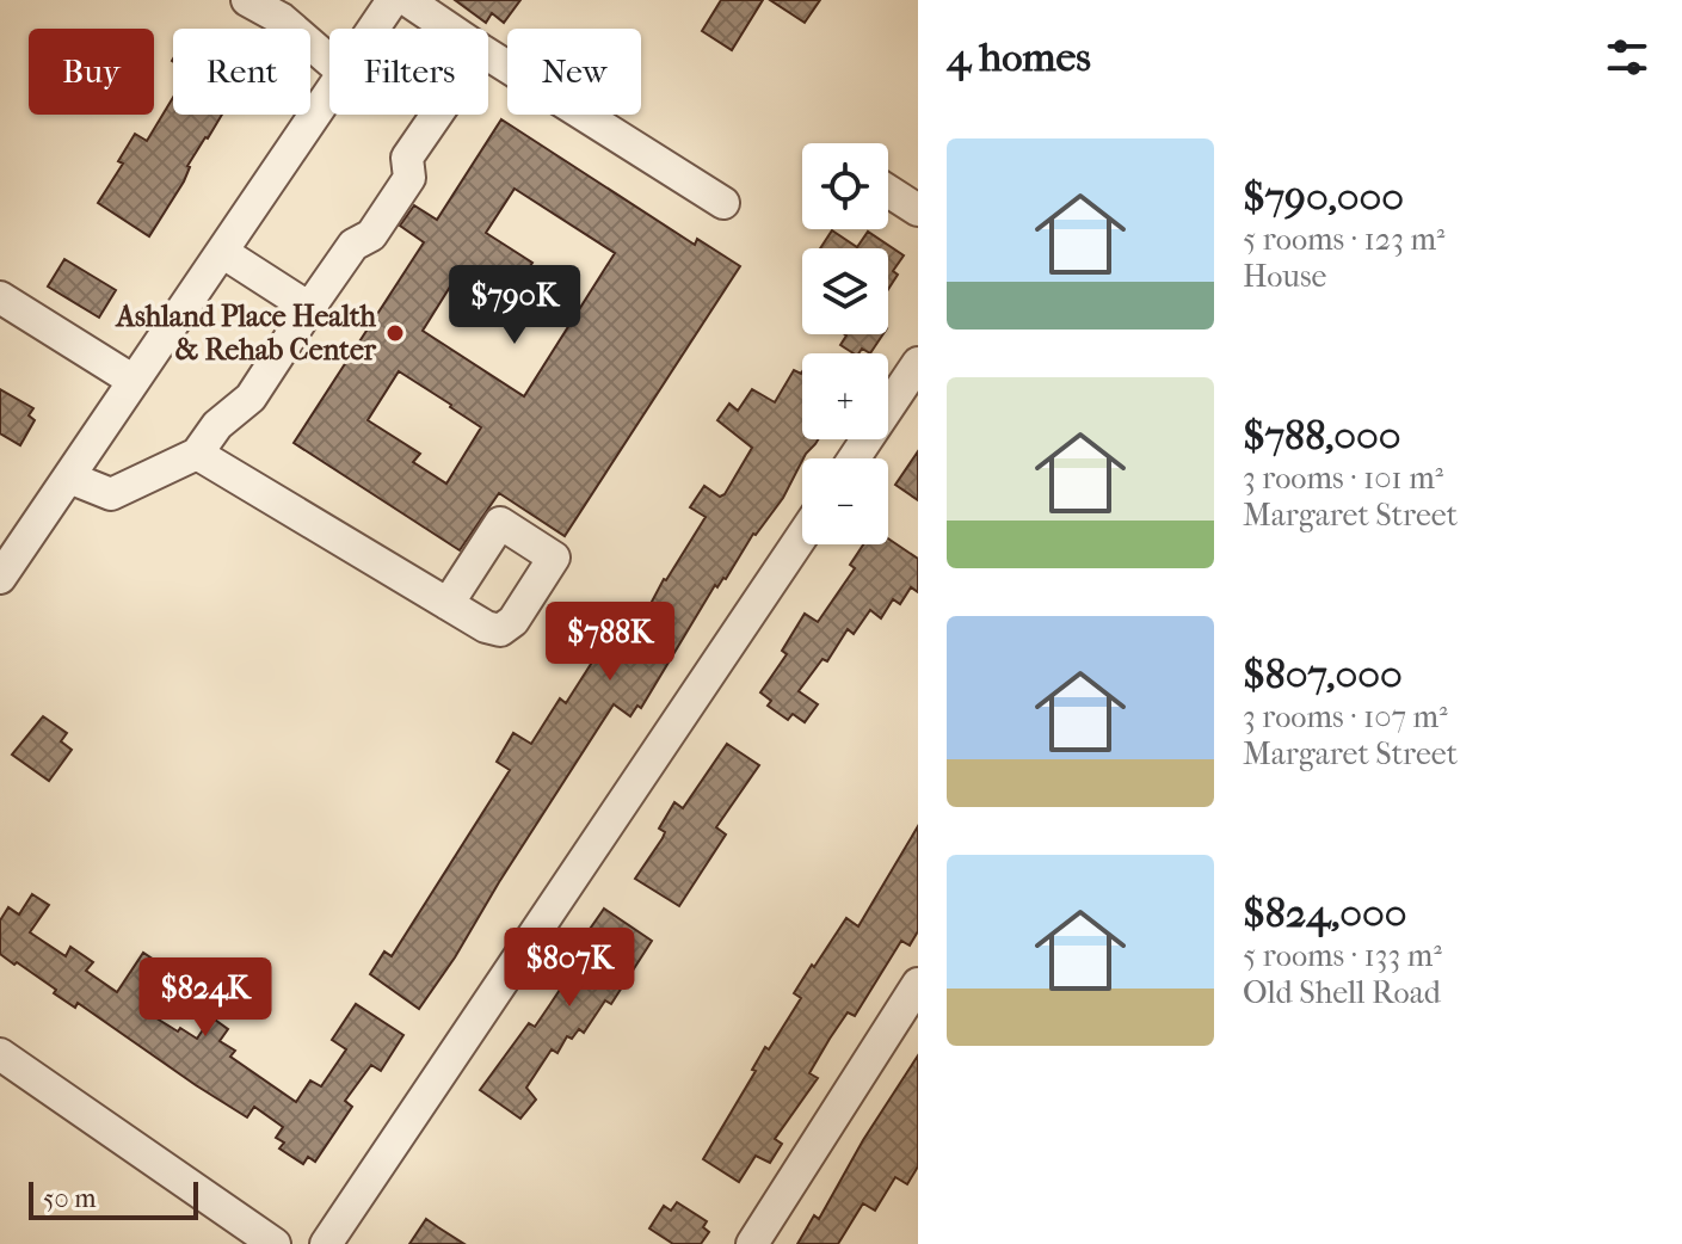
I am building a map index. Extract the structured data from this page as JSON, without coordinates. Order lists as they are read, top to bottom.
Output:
{
  "places": ["Ashland Place Health & Rehab Center"],
  "scale_bar": "50 m",
  "page": {
    "heading": "4 homes",
    "chip": [
      "Buy",
      "Rent",
      "Filters",
      "New"
    ],
    "list": [
      {
        "name": "$790,000",
        "note": "5 rooms · 123 m² · House"
      },
      {
        "name": "$788,000",
        "note": "3 rooms · 101 m² · Margaret Street"
      },
      {
        "name": "$807,000",
        "note": "3 rooms · 107 m² · Margaret Street"
      },
      {
        "name": "$824,000",
        "note": "5 rooms · 133 m² · Old Shell Road"
      }
    ],
    "map_buttons": ["+", "−"],
    "price": [
      "$790K",
      "$788K",
      "$807K",
      "$824K"
    ],
    "scale": "50 m"
  }
}
